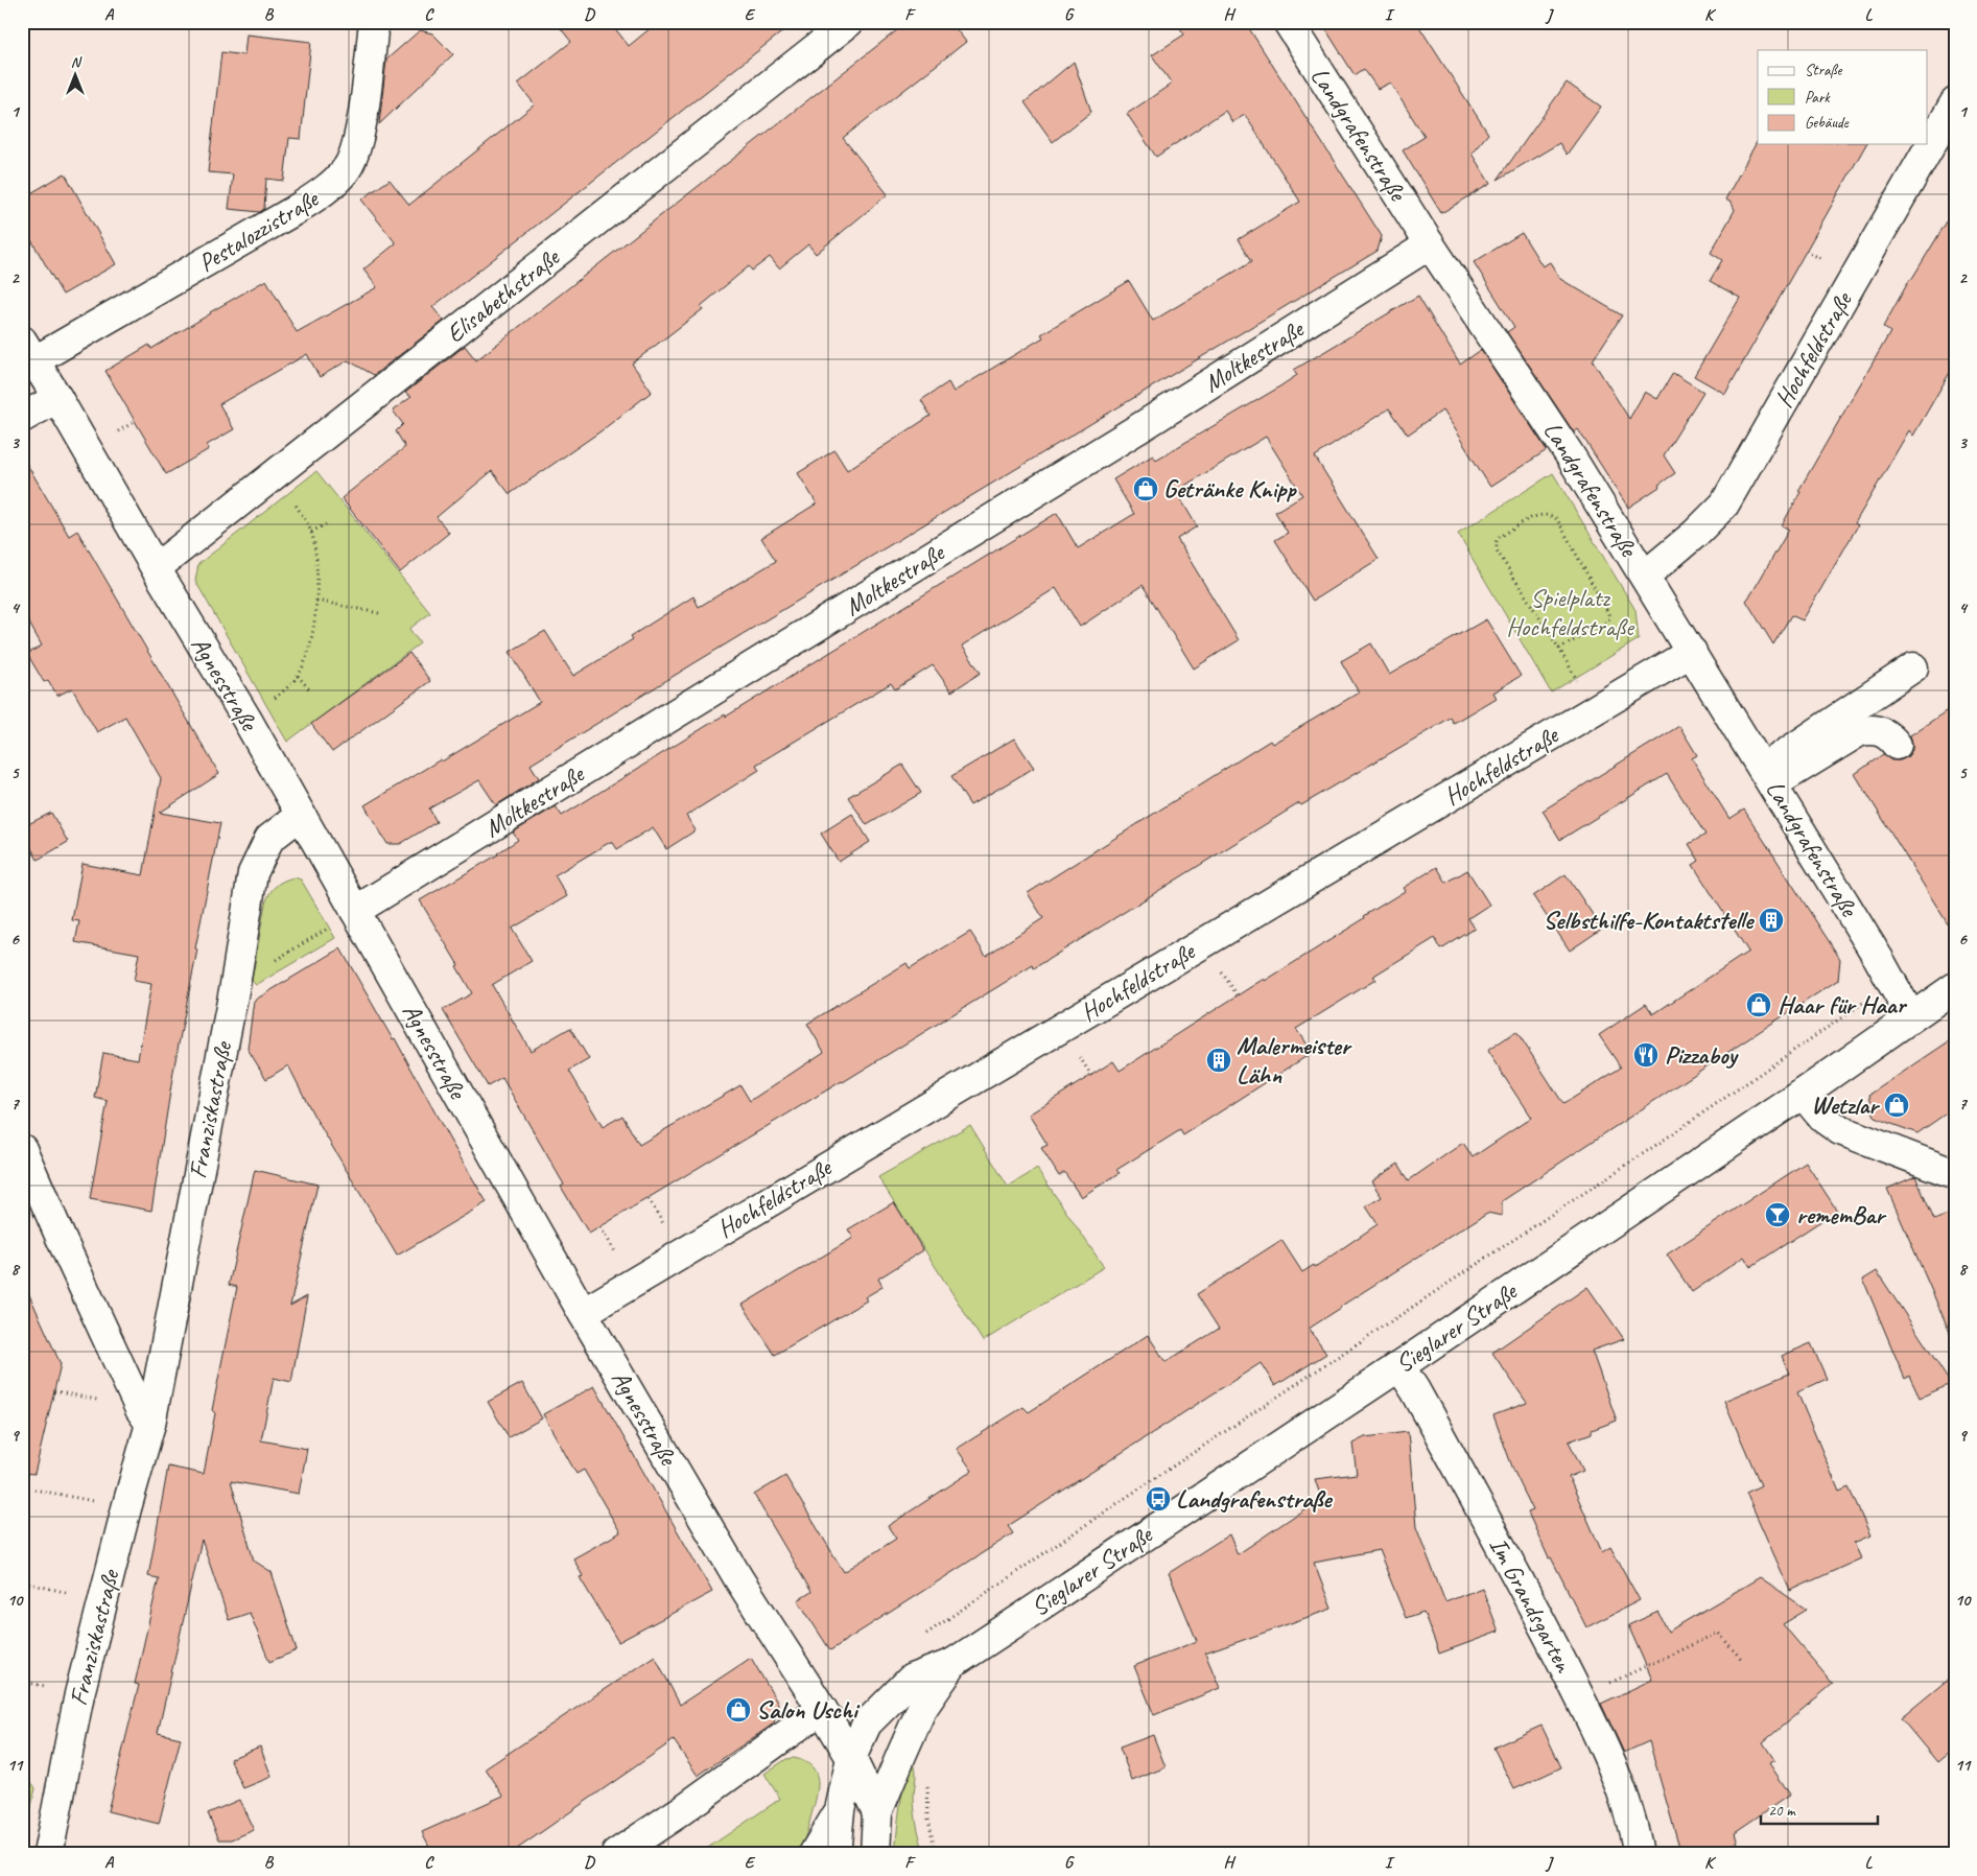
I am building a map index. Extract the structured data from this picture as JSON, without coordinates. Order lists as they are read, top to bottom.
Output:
{
  "streets": {
    "street": [
      "Landgrafenstraße",
      "Pestalozzistraße",
      "Elisabethstraße",
      "Hochfeldstraße",
      "Moltkestraße",
      "Agnesstraße",
      "Franziskastraße",
      "Sieglarer Straße",
      "Im Grandsgarten"
    ]
  },
  "crossings": [
    ["Landgrafenstraße", "Hochfeldstraße"],
    ["Landgrafenstraße", "Moltkestraße"],
    ["Landgrafenstraße", "Sieglarer Straße"],
    ["Pestalozzistraße", "Agnesstraße"],
    ["Elisabethstraße", "Agnesstraße"],
    ["Hochfeldstraße", "Agnesstraße"],
    ["Moltkestraße", "Agnesstraße"],
    ["Agnesstraße", "Franziskastraße"],
    ["Agnesstraße", "Sieglarer Straße"],
    ["Sieglarer Straße", "Im Grandsgarten"]
  ],
  "parks": ["Spielplatz Hochfeldstraße"],
  "places": {
    "shop": [
      "Getränke Knipp",
      "Haar für Haar",
      "Wetzlar",
      "Salon Uschi"
    ],
    "building": ["Selbsthilfe-Kontaktstelle", "Malermeister Lähn"],
    "restaurant": ["Pizzaboy"],
    "bar": ["rememBar"],
    "bus stop": ["Landgrafenstraße"]
  },
  "legend": ["Straße", "Park", "Gebäude"],
  "scale_bar": "20 m",
  "north": "top",
  "grid": {
    "columns": [
      "A",
      "B",
      "C",
      "D",
      "E",
      "F",
      "G",
      "H",
      "I",
      "J",
      "K",
      "L"
    ],
    "rows": [
      "1",
      "2",
      "3",
      "4",
      "5",
      "6",
      "7",
      "8",
      "9",
      "10",
      "11"
    ]
  }
}
